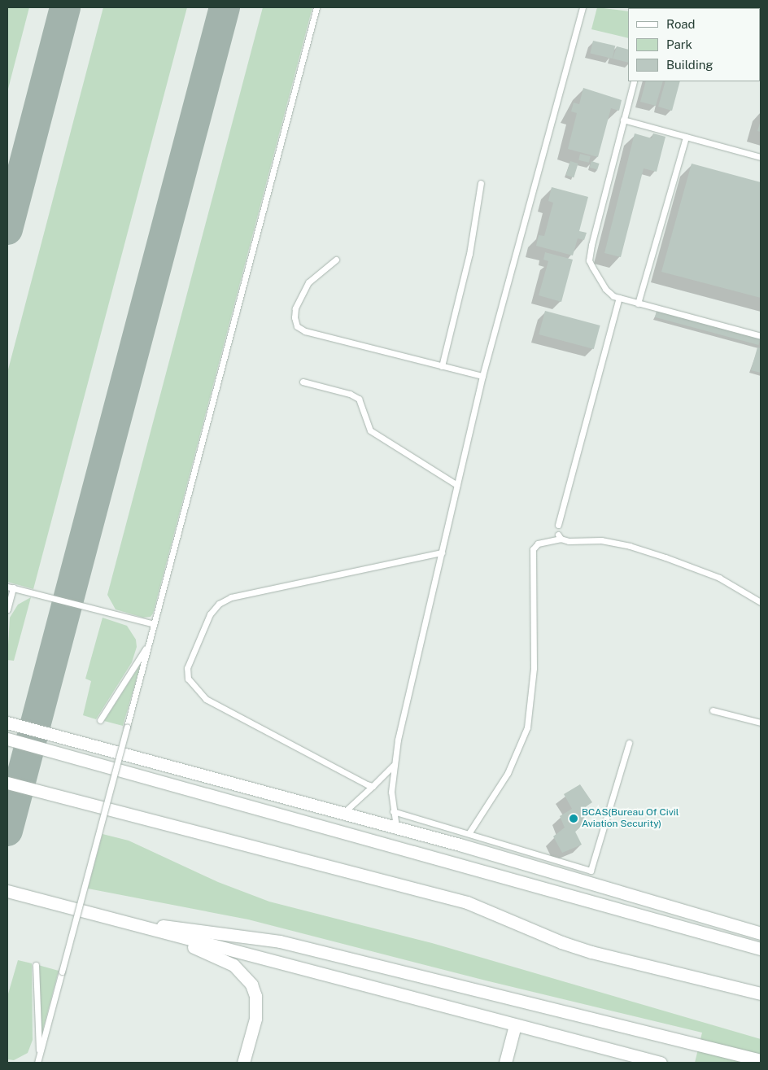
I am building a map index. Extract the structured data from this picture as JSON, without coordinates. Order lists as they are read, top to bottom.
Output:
{
  "places": ["BCAS(Bureau Of Civil Aviation Security)"],
  "legend": ["Road", "Park", "Building"]
}
